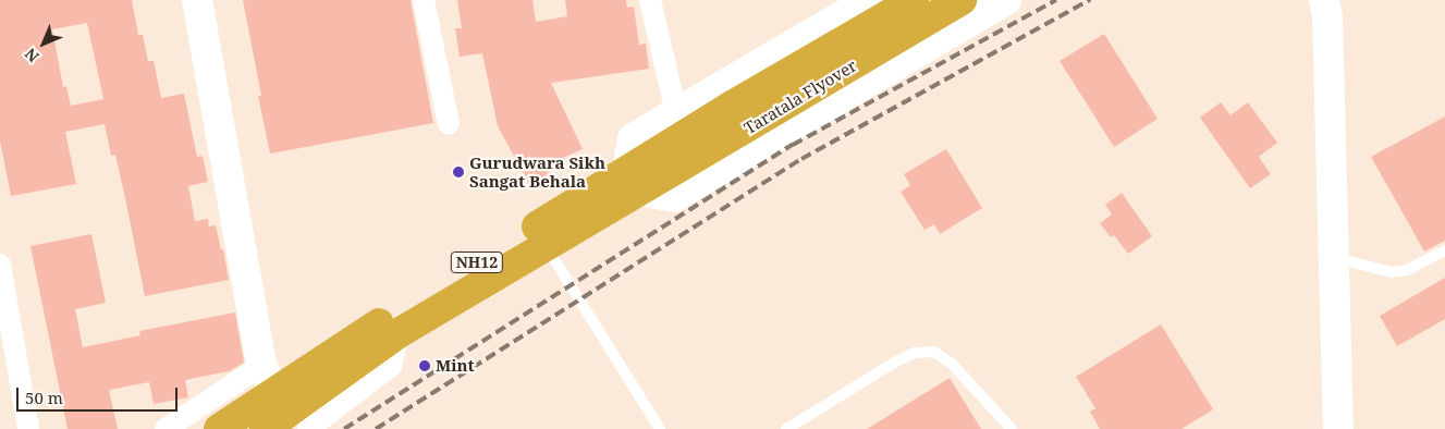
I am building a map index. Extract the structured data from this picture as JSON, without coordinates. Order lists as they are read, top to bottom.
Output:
{
  "streets": {
    "highway": ["Taratala Flyover", "NH12"]
  },
  "crossings": [
    ["Taratala Flyover", "NH12"]
  ],
  "places": ["Gurudwara Sikh Sangat Behala", "Mint"],
  "scale_bar": "50 m",
  "north": "bottom left"
}
